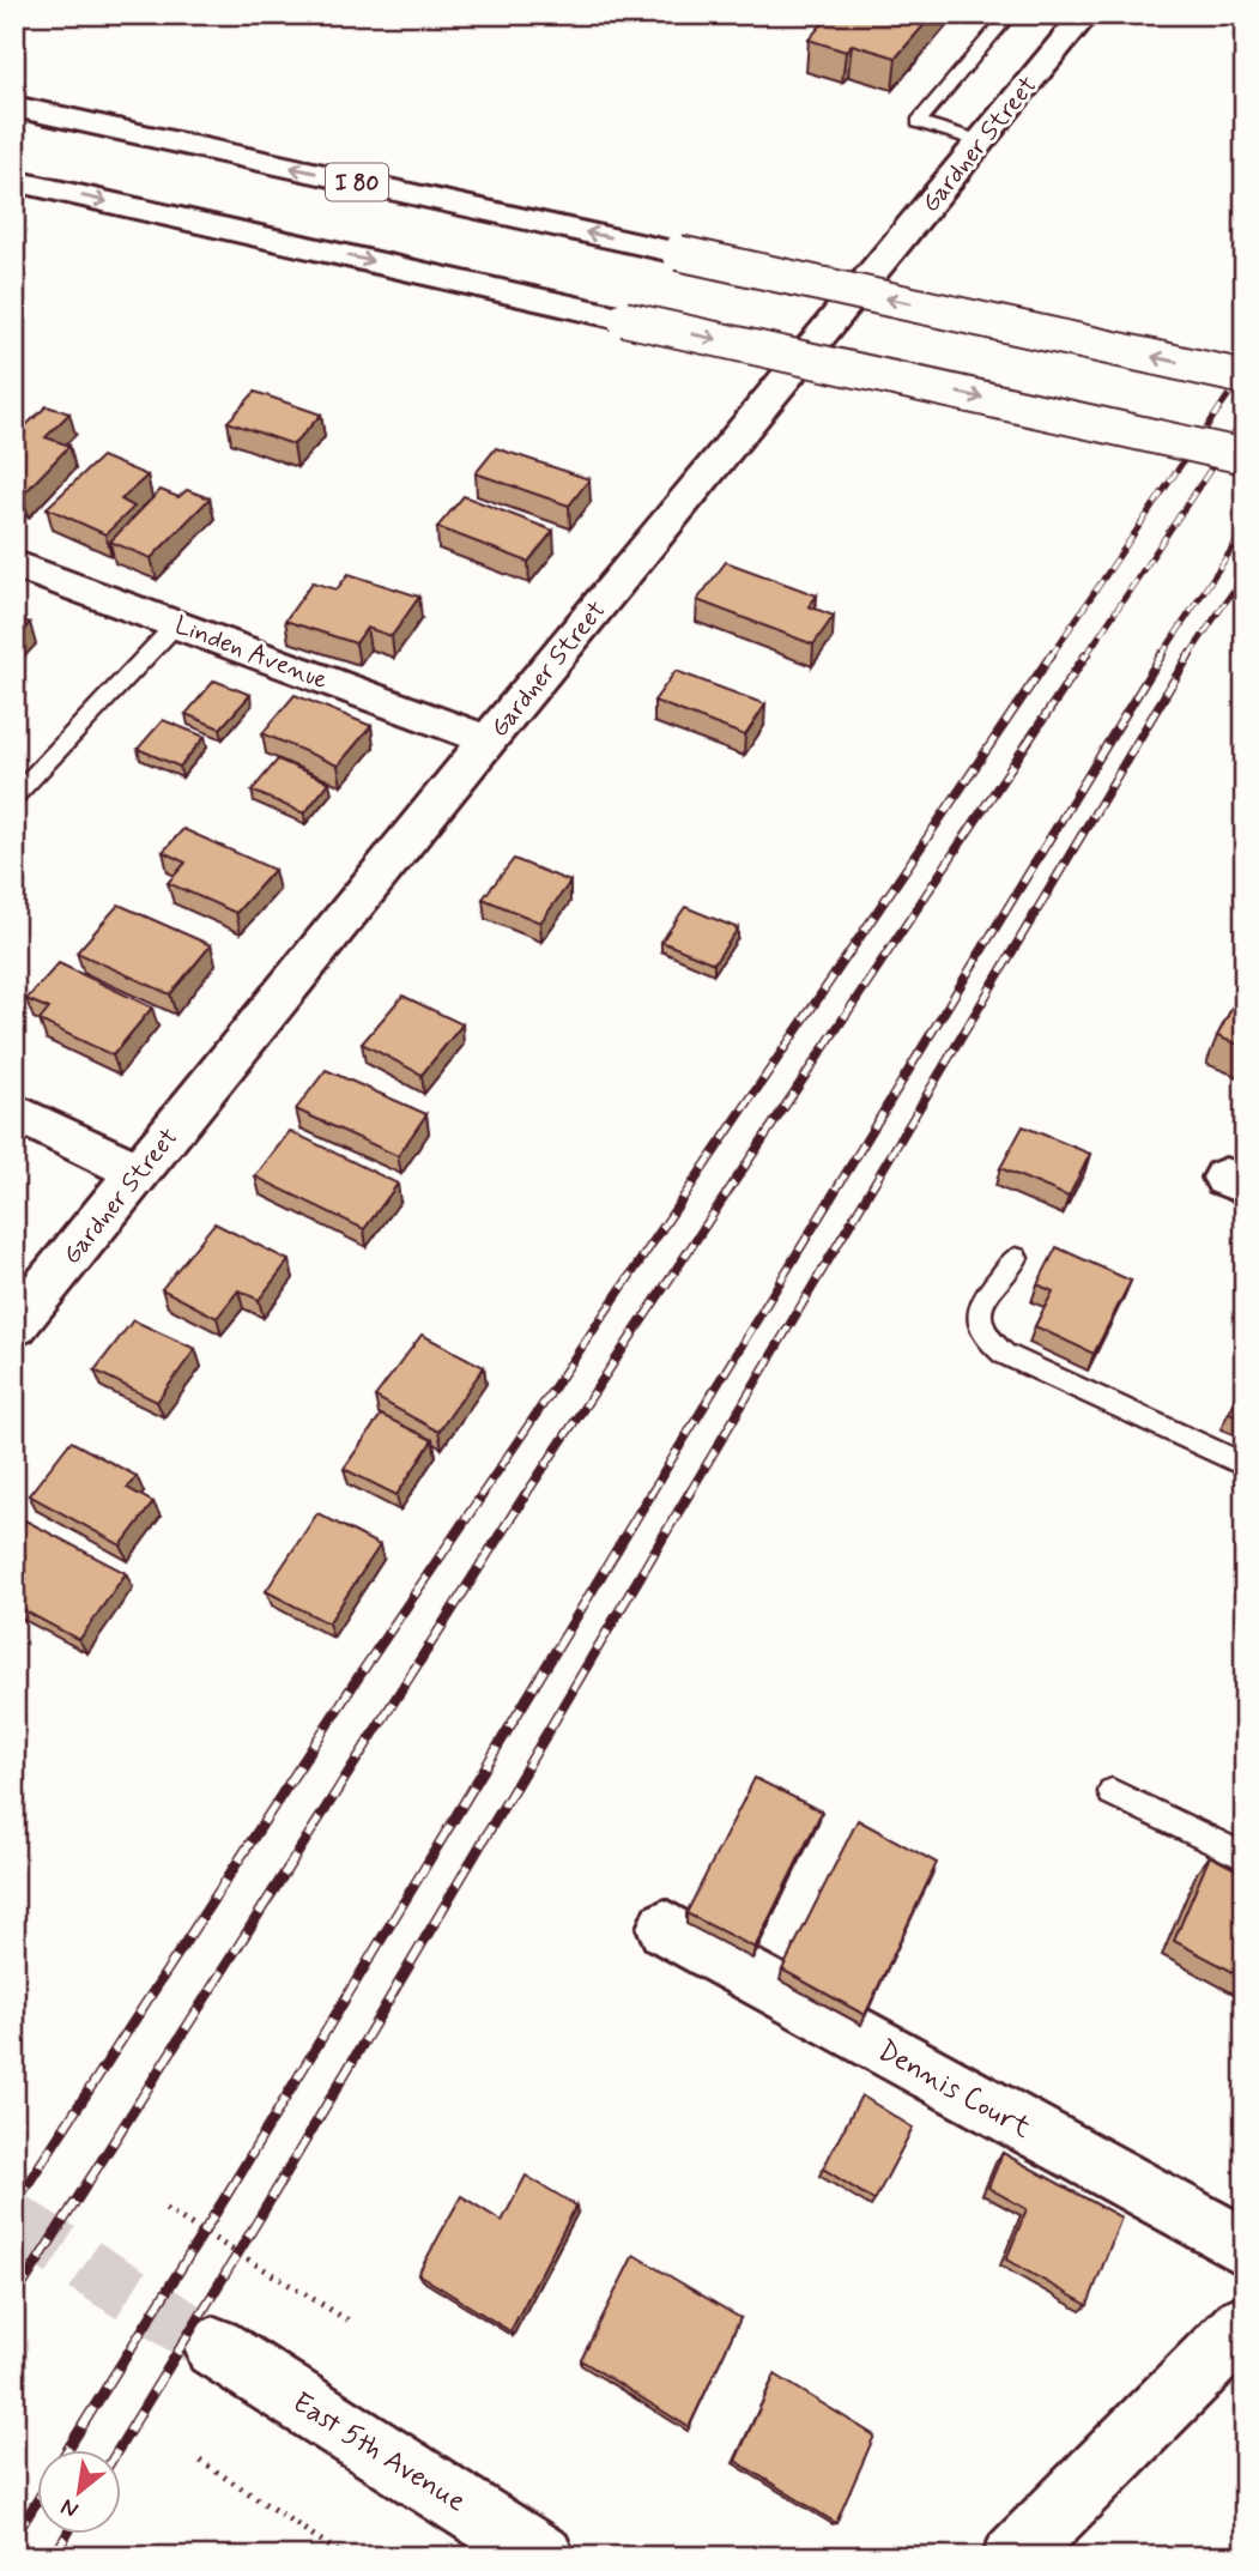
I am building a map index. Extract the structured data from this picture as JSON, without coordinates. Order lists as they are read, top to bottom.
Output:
{
  "streets": {
    "main road": [
      "Gardner Street",
      "I 80",
      "Linden Avenue",
      "Dennis Court",
      "East 5th Avenue"
    ]
  },
  "crossings": [
    ["Gardner Street", "Linden Avenue"]
  ],
  "north": "bottom left"
}
